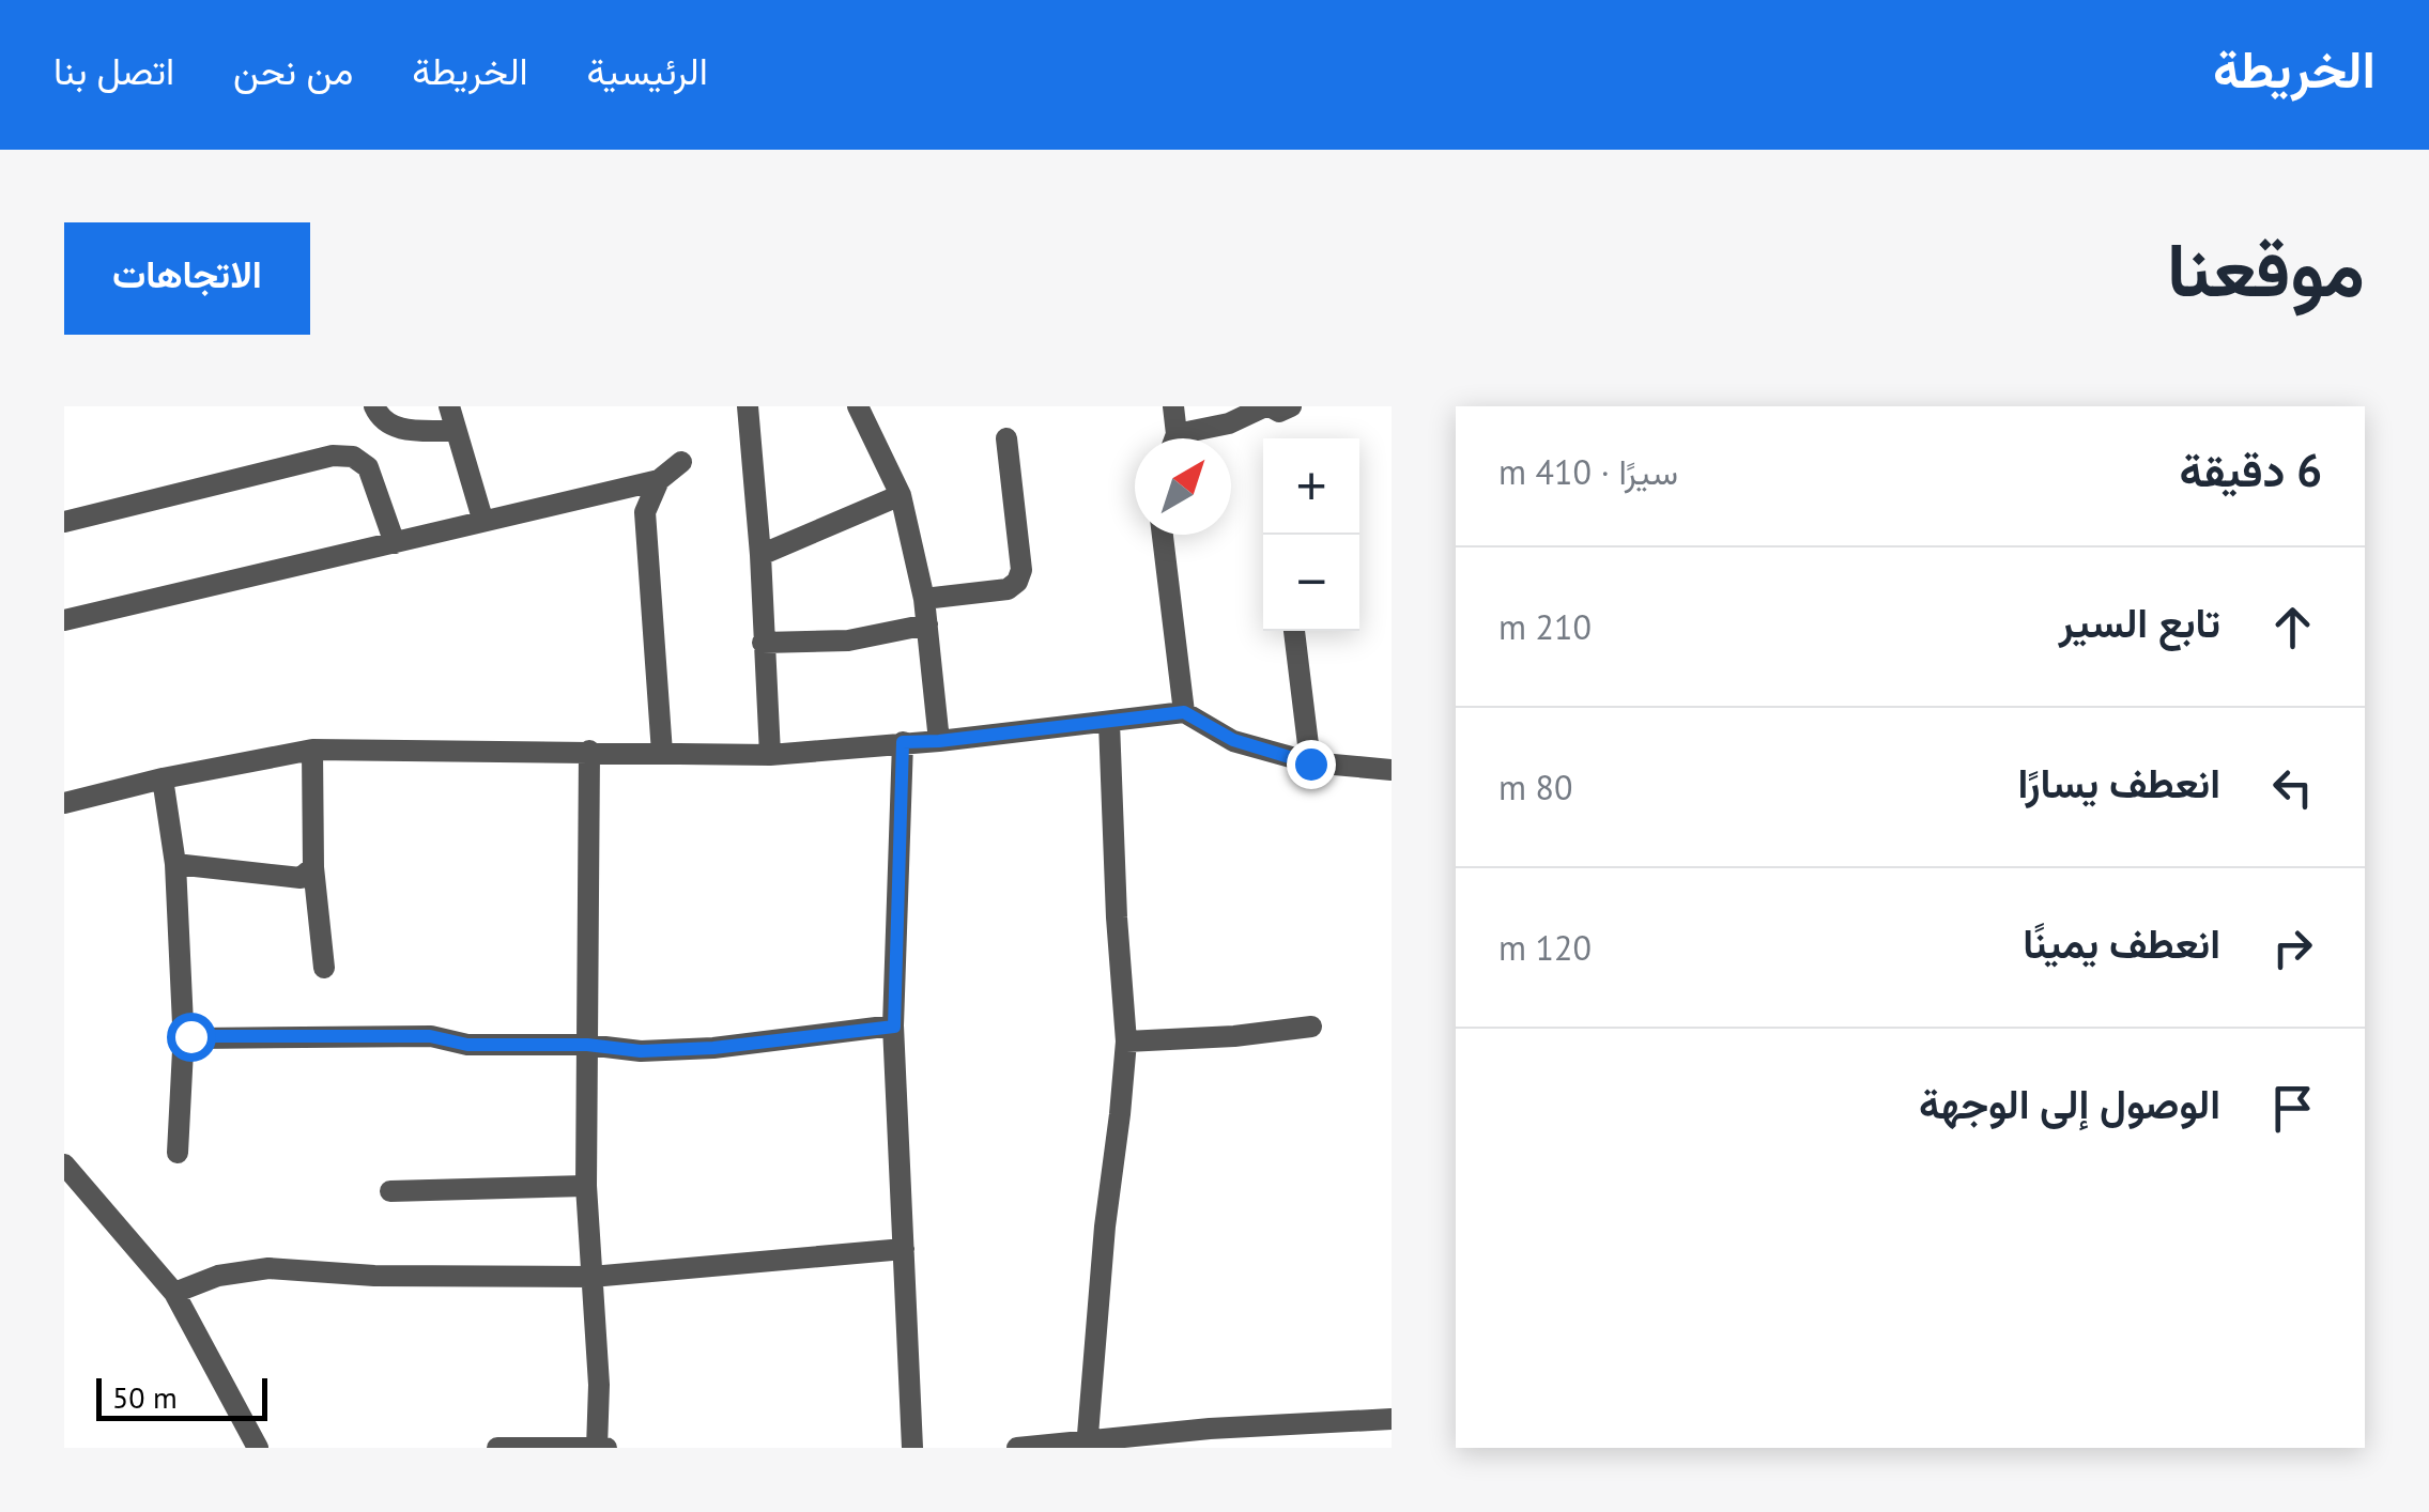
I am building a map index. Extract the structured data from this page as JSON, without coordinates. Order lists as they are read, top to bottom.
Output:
{
  "scale_bar": "50 m",
  "north": "top right",
  "page": {
    "header": "الخريطة",
    "nav": [
      "الرئيسية",
      "الخريطة",
      "من نحن",
      "اتصل بنا"
    ],
    "title": "موقعنا",
    "buttons": "الاتجاهات",
    "heading": ["6 دقيقة", "سيرًا · 410 m"],
    "map_buttons": ["+", "−"],
    "list": [
      ["تابع السير", "210 m"],
      ["انعطف يسارًا", "80 m"],
      ["انعطف يمينًا", "120 m"],
      "الوصول إلى الوجهة"
    ],
    "scale": "50 m"
  }
}
